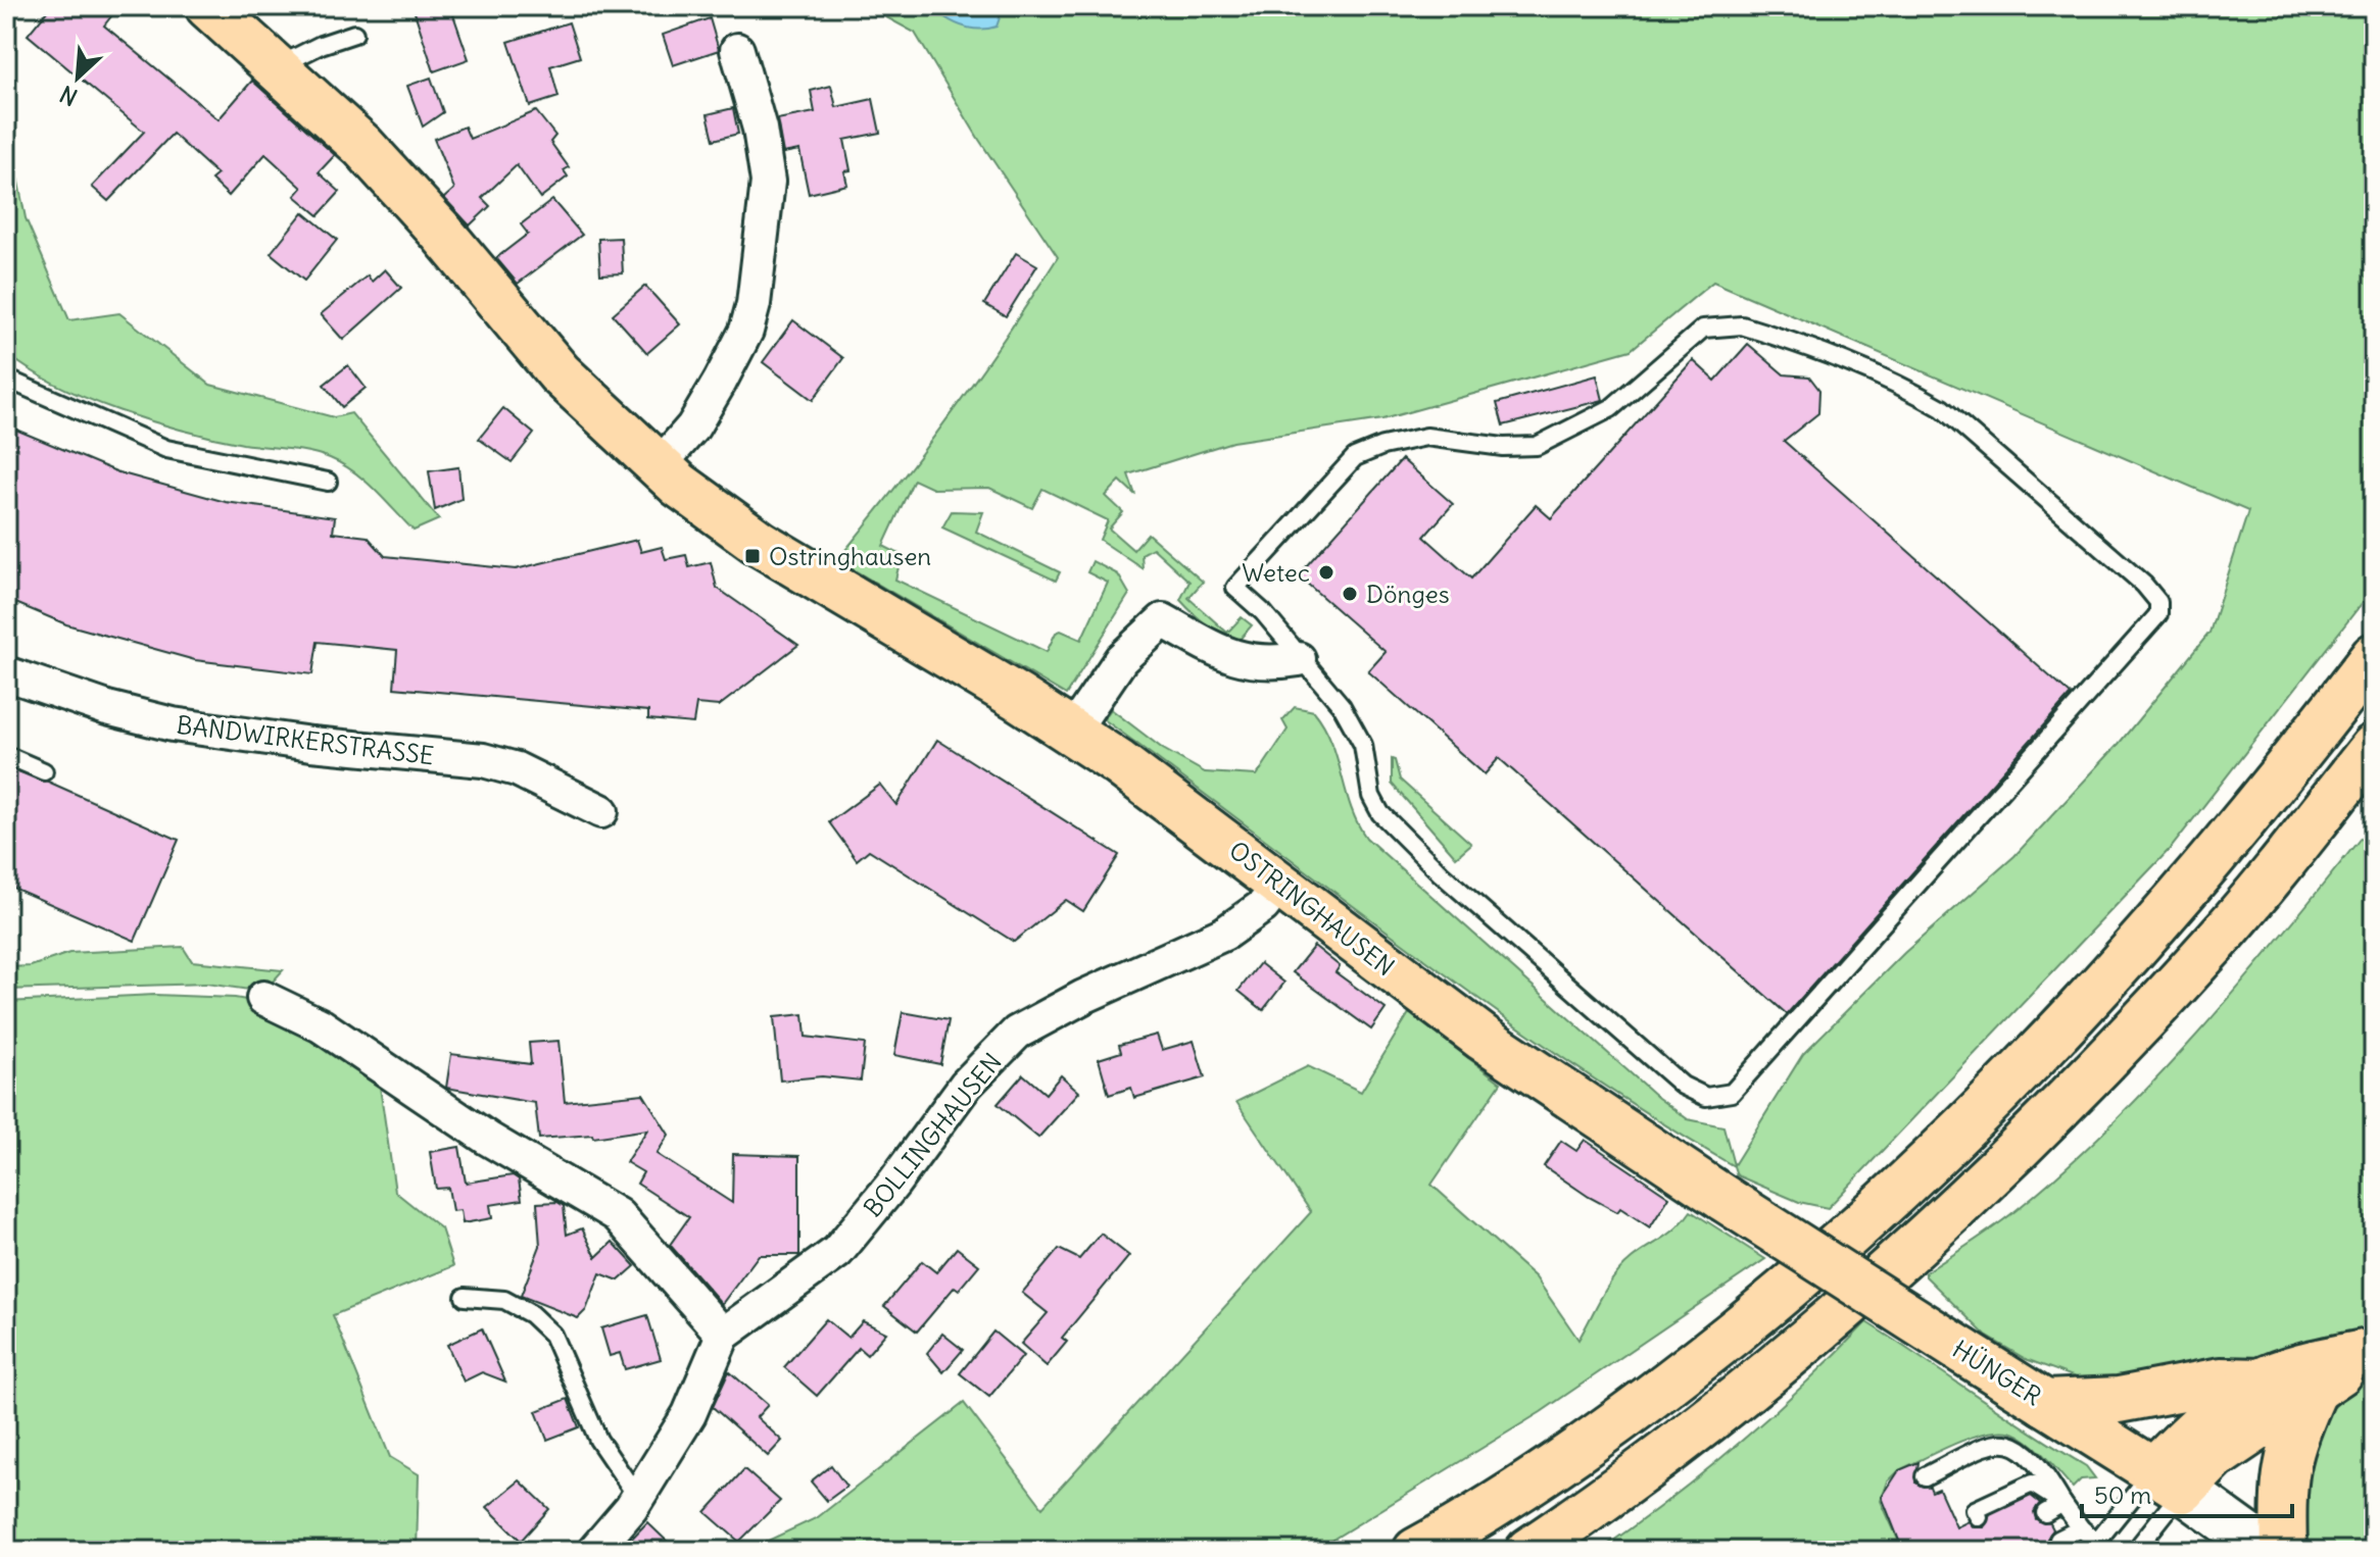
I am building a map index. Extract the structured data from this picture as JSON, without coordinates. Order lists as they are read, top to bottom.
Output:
{
  "streets": {
    "main road": ["OSTRINGHAUSEN", "HÜNGER"],
    "street": ["BANDWIRKERSTRASSE", "BOLLINGHAUSEN"]
  },
  "crossings": [
    ["OSTRINGHAUSEN", "BOLLINGHAUSEN"],
    ["OSTRINGHAUSEN", "HÜNGER"]
  ],
  "places": {
    "transit": ["Ostringhausen"],
    "other": ["Wetec", "Dönges"]
  },
  "scale_bar": "50 m",
  "north": "bottom left"
}
